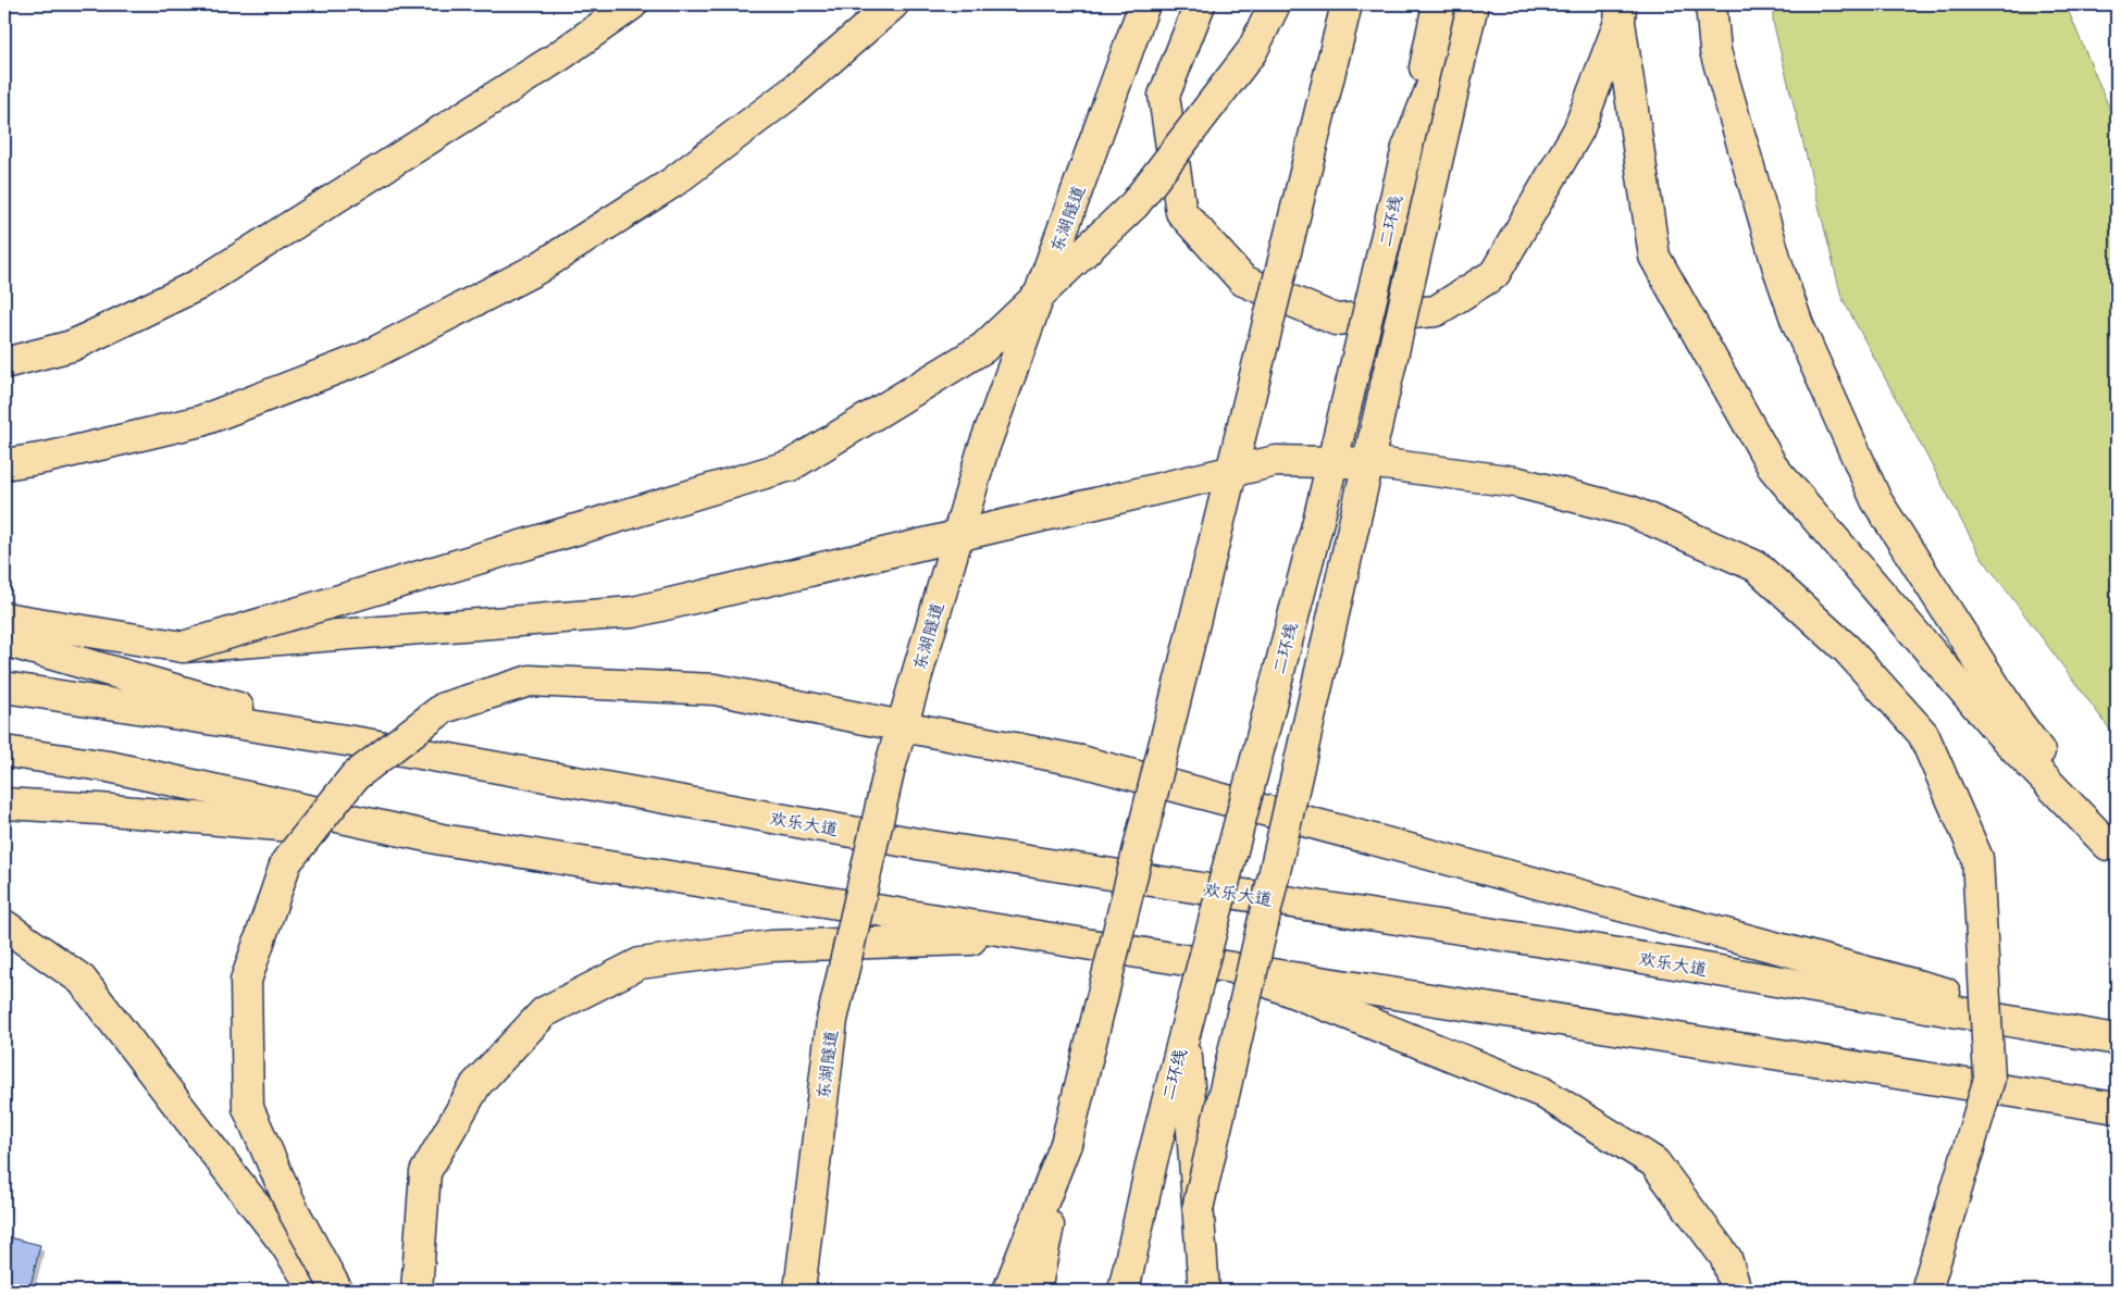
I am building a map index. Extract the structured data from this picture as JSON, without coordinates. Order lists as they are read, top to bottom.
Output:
{
  "streets": {
    "main road": ["东湖隧道", "二环线", "欢乐大道"]
  }
}
